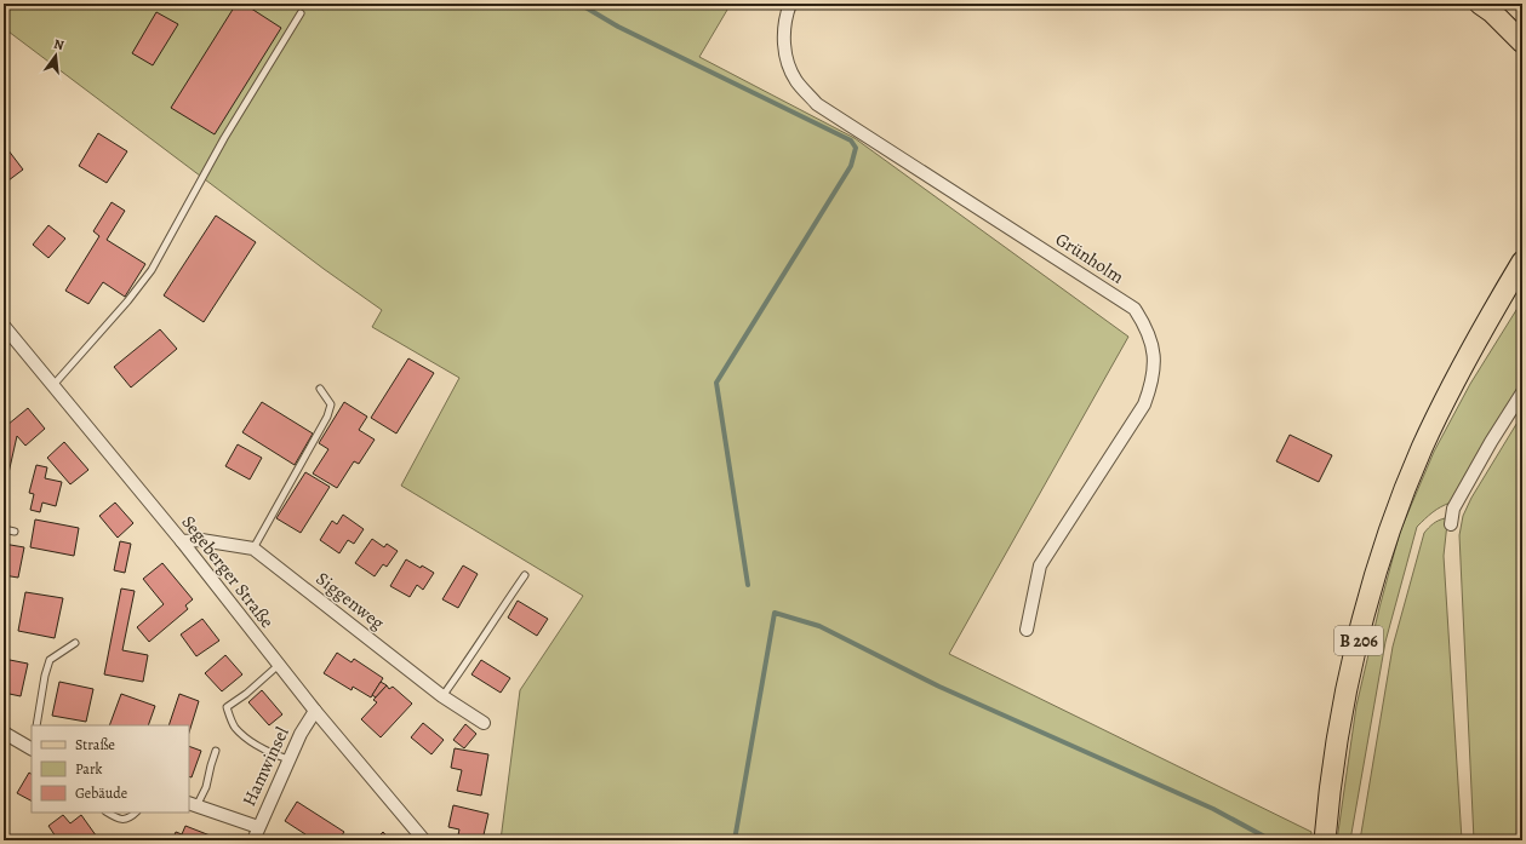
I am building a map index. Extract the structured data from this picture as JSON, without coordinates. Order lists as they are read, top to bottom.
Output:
{
  "streets": {
    "main road": ["B 206"],
    "street": [
      "Grünholm",
      "Segeberger Straße",
      "Siggenweg",
      "Hamwinsel"
    ]
  },
  "crossings": [
    ["Segeberger Straße", "Siggenweg"],
    ["Segeberger Straße", "Hamwinsel"]
  ],
  "legend": ["Straße", "Park", "Gebäude"],
  "north": "top"
}
